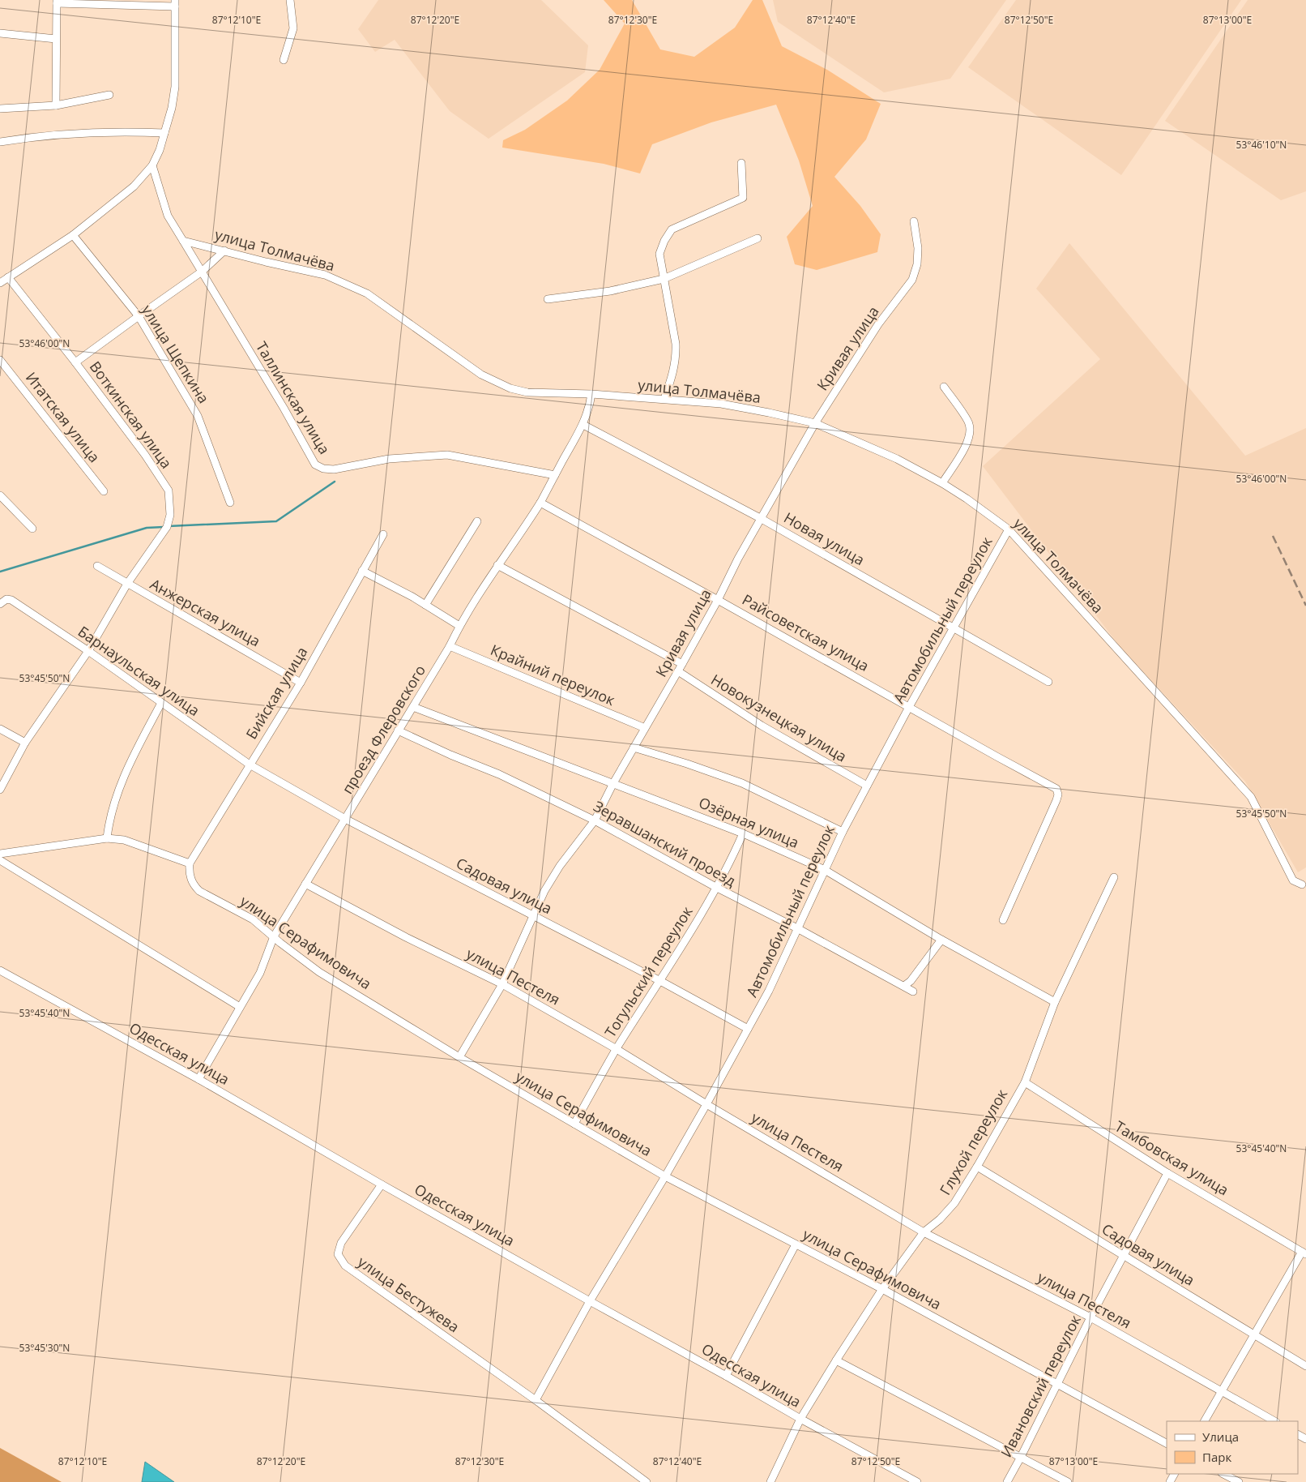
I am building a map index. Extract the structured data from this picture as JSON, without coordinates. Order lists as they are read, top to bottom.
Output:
{
  "streets": {
    "street": [
      "улица Толмачёва",
      "Кривая улица",
      "улица Щепкина",
      "Таллинская улица",
      "Воткинская улица",
      "Итатская улица",
      "Новая улица",
      "Анжерская улица",
      "Автомобильный переулок",
      "Райсоветская улица",
      "Барнаульская улица",
      "Крайний переулок",
      "Бийская улица",
      "Новокузнецкая улица",
      "проезд Флеровского",
      "Озёрная улица",
      "Зеравшанский проезд",
      "Садовая улица",
      "улица Серафимовича",
      "Тогульский переулок",
      "улица Пестеля",
      "Одесская улица",
      "Глухой переулок",
      "Тамбовская улица",
      "улица Бестужева",
      "Ивановский переулок"
    ]
  },
  "crossings": [
    ["улица Толмачёва", "Кривая улица"],
    ["улица Толмачёва", "Таллинская улица"],
    ["улица Толмачёва", "Автомобильный переулок"],
    ["улица Толмачёва", "проезд Флеровского"],
    ["Кривая улица", "Новая улица"],
    ["Кривая улица", "Райсоветская улица"],
    ["Кривая улица", "Крайний переулок"],
    ["Кривая улица", "Новокузнецкая улица"],
    ["Кривая улица", "Озёрная улица"],
    ["Кривая улица", "Зеравшанский проезд"],
    ["Кривая улица", "Садовая улица"],
    ["Кривая улица", "улица Серафимовича"],
    ["Кривая улица", "улица Пестеля"],
    ["Таллинская улица", "проезд Флеровского"],
    ["Воткинская улица", "Анжерская улица"],
    ["Воткинская улица", "Барнаульская улица"],
    ["Новая улица", "Автомобильный переулок"],
    ["Новая улица", "проезд Флеровского"],
    ["Анжерская улица", "Бийская улица"],
    ["Автомобильный переулок", "Райсоветская улица"],
    ["Автомобильный переулок", "Новокузнецкая улица"],
    ["Автомобильный переулок", "Озёрная улица"],
    ["Автомобильный переулок", "Зеравшанский проезд"],
    ["Автомобильный переулок", "Садовая улица"],
    ["Автомобильный переулок", "улица Серафимовича"],
    ["Автомобильный переулок", "улица Пестеля"],
    ["Автомобильный переулок", "Одесская улица"],
    ["Райсоветская улица", "проезд Флеровского"],
    ["Барнаульская улица", "Бийская улица"],
    ["Барнаульская улица", "Садовая улица"],
    ["Крайний переулок", "проезд Флеровского"],
    ["Бийская улица", "Садовая улица"],
    ["Бийская улица", "улица Серафимовича"],
    ["Новокузнецкая улица", "проезд Флеровского"],
    ["проезд Флеровского", "Озёрная улица"],
    ["проезд Флеровского", "Зеравшанский проезд"],
    ["проезд Флеровского", "Садовая улица"],
    ["проезд Флеровского", "улица Серафимовича"],
    ["проезд Флеровского", "улица Пестеля"],
    ["проезд Флеровского", "Одесская улица"],
    ["Озёрная улица", "Тогульский переулок"],
    ["Озёрная улица", "Глухой переулок"],
    ["Зеравшанский проезд", "Тогульский переулок"],
    ["Садовая улица", "Тогульский переулок"],
    ["Садовая улица", "Глухой переулок"],
    ["Садовая улица", "Ивановский переулок"],
    ["улица Серафимовича", "Тогульский переулок"],
    ["улица Серафимовича", "Глухой переулок"],
    ["улица Серафимовича", "Ивановский переулок"],
    ["Тогульский переулок", "улица Пестеля"],
    ["улица Пестеля", "Глухой переулок"],
    ["улица Пестеля", "Ивановский переулок"],
    ["Одесская улица", "Глухой переулок"],
    ["Одесская улица", "улица Бестужева"],
    ["Глухой переулок", "Тамбовская улица"],
    ["Тамбовская улица", "Ивановский переулок"]
  ],
  "legend": ["Улица", "Парк"],
  "coordinates": [
    "87°12'10\"E",
    "87°12'20\"E",
    "87°12'30\"E",
    "87°12'40\"E",
    "87°12'50\"E",
    "87°13'00\"E",
    "53°46'10\"N",
    "53°46'00\"N",
    "53°45'50\"N",
    "53°45'40\"N",
    "53°45'30\"N"
  ]
}
